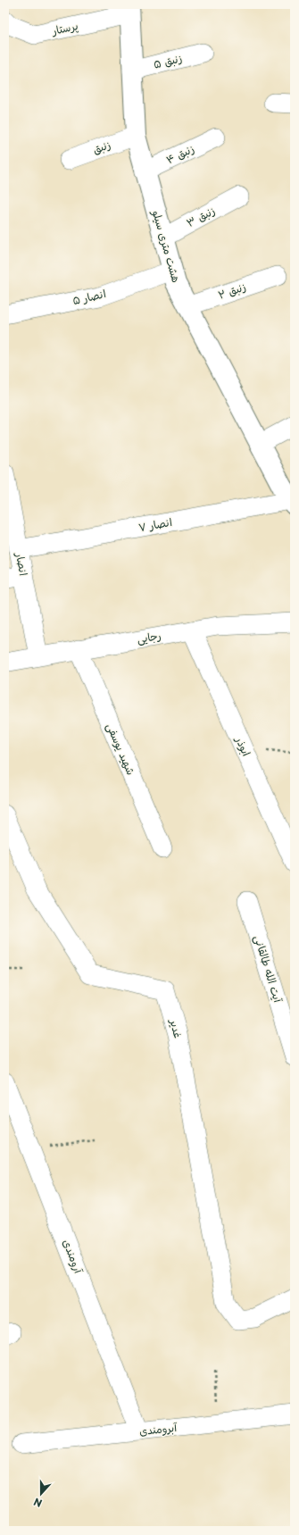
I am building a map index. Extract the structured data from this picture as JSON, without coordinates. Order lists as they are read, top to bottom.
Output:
{
  "streets": {
    "street": [
      "پرستار",
      "زنبق ۵",
      "زنبق",
      "زنبق ۴",
      "زنبق ۳",
      "هشت متری سیلو",
      "زنبق ۲",
      "انصار ۵",
      "انصار ۷",
      "انصار",
      "رجایی",
      "ابوذر",
      "شهید یوسفی",
      "آیت الله طالقانی",
      "غدیر",
      "آرومندی",
      "آبرومندی"
    ]
  },
  "crossings": [
    ["پرستار", "هشت متری سیلو"],
    ["زنبق ۵", "هشت متری سیلو"],
    ["زنبق", "هشت متری سیلو"],
    ["زنبق ۴", "هشت متری سیلو"],
    ["زنبق ۳", "هشت متری سیلو"],
    ["هشت متری سیلو", "زنبق ۲"],
    ["هشت متری سیلو", "انصار ۵"],
    ["هشت متری سیلو", "انصار ۷"],
    ["انصار ۷", "انصار"],
    ["انصار", "رجایی"],
    ["رجایی", "ابوذر"],
    ["رجایی", "شهید یوسفی"],
    ["آرومندی", "آبرومندی"]
  ],
  "north": "bottom"
}
